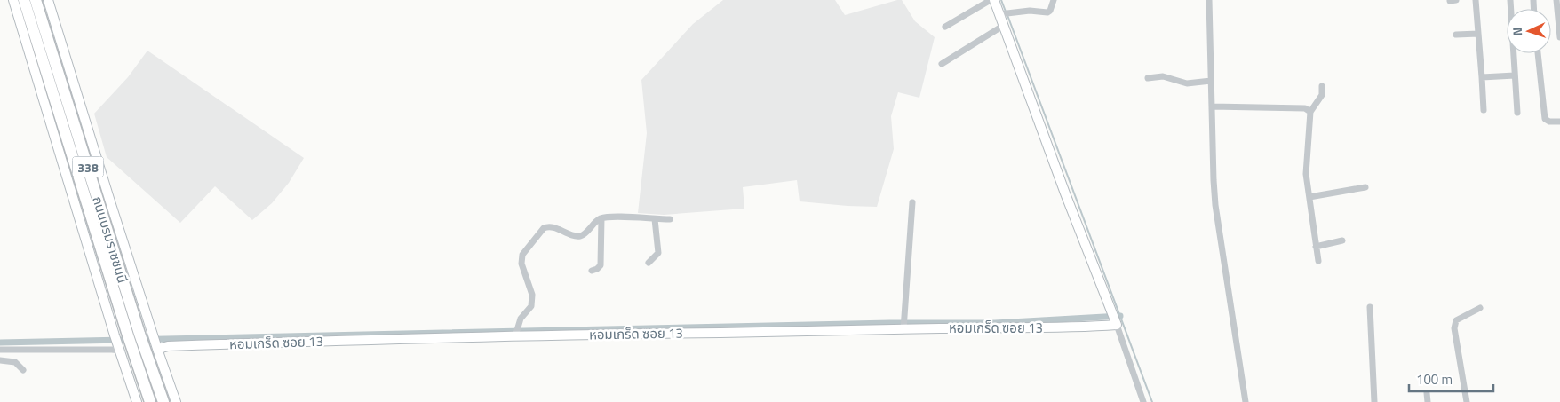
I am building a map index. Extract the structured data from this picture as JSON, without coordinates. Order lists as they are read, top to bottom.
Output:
{
  "streets": {
    "highway": ["338", "ถนนบรมราชชนนี"],
    "street": ["หอมเกร็ด ซอย 13"]
  },
  "scale_bar": "100 m",
  "north": "left"
}
